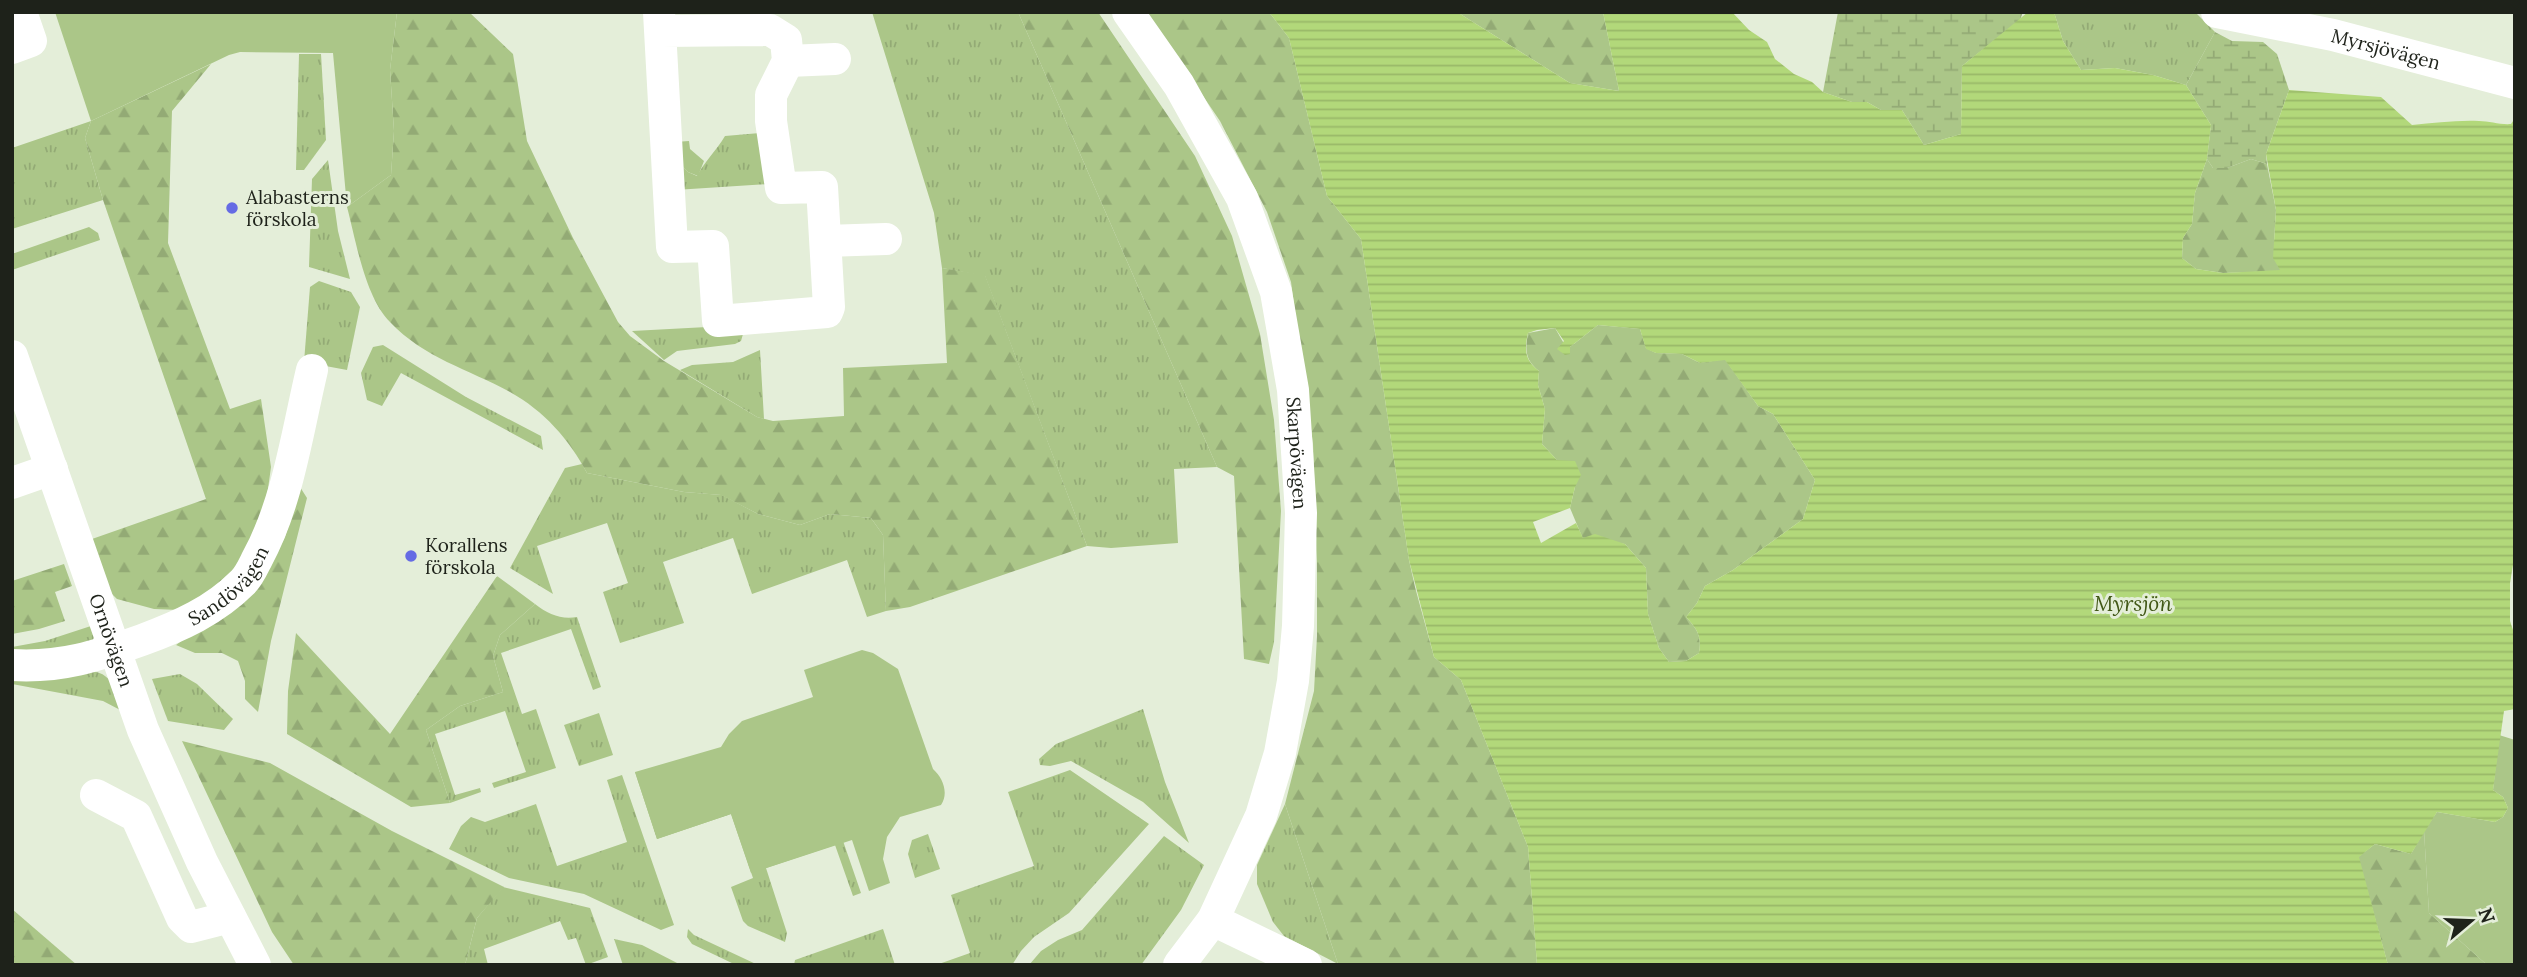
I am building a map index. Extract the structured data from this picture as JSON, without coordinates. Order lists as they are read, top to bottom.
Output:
{
  "streets": {
    "street": [
      "Myrsjövägen",
      "Skarpövägen",
      "Sandövägen",
      "Ornövägen"
    ]
  },
  "crossings": [
    ["Sandövägen", "Ornövägen"]
  ],
  "water": ["Myrsjön"],
  "places": ["Alabasterns förskola", "Korallens förskola"],
  "north": "right"
}
